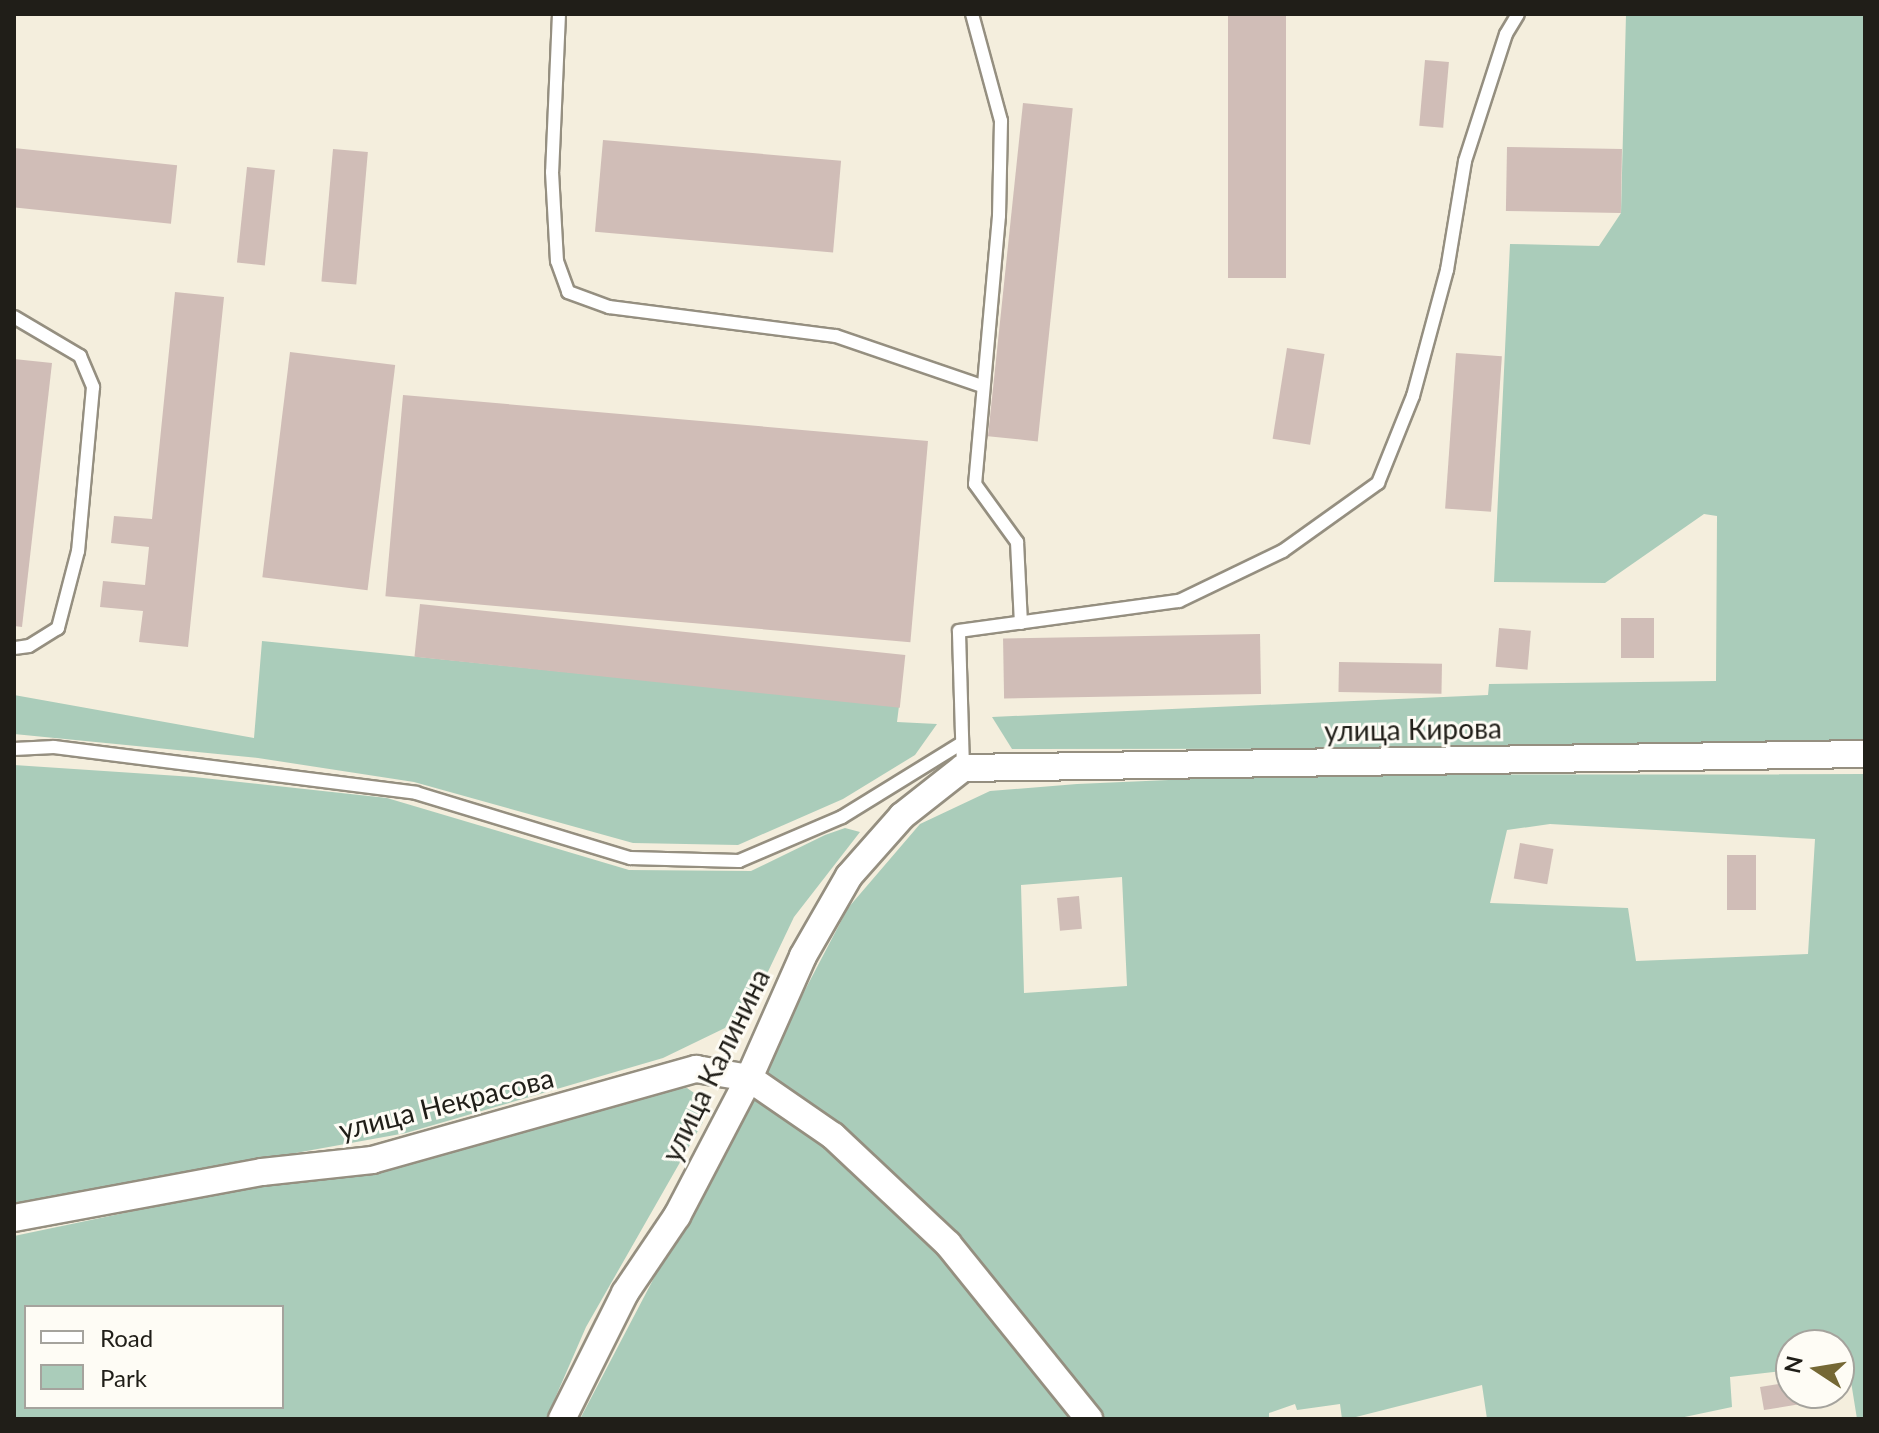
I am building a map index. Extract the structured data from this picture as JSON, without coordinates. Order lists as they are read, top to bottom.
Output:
{
  "streets": {
    "street": ["улица Кирова", "улица Калинина", "улица Некрасова"]
  },
  "crossings": [
    ["улица Кирова", "улица Калинина"],
    ["улица Калинина", "улица Некрасова"]
  ],
  "legend": ["Road", "Park"],
  "north": "left"
}
